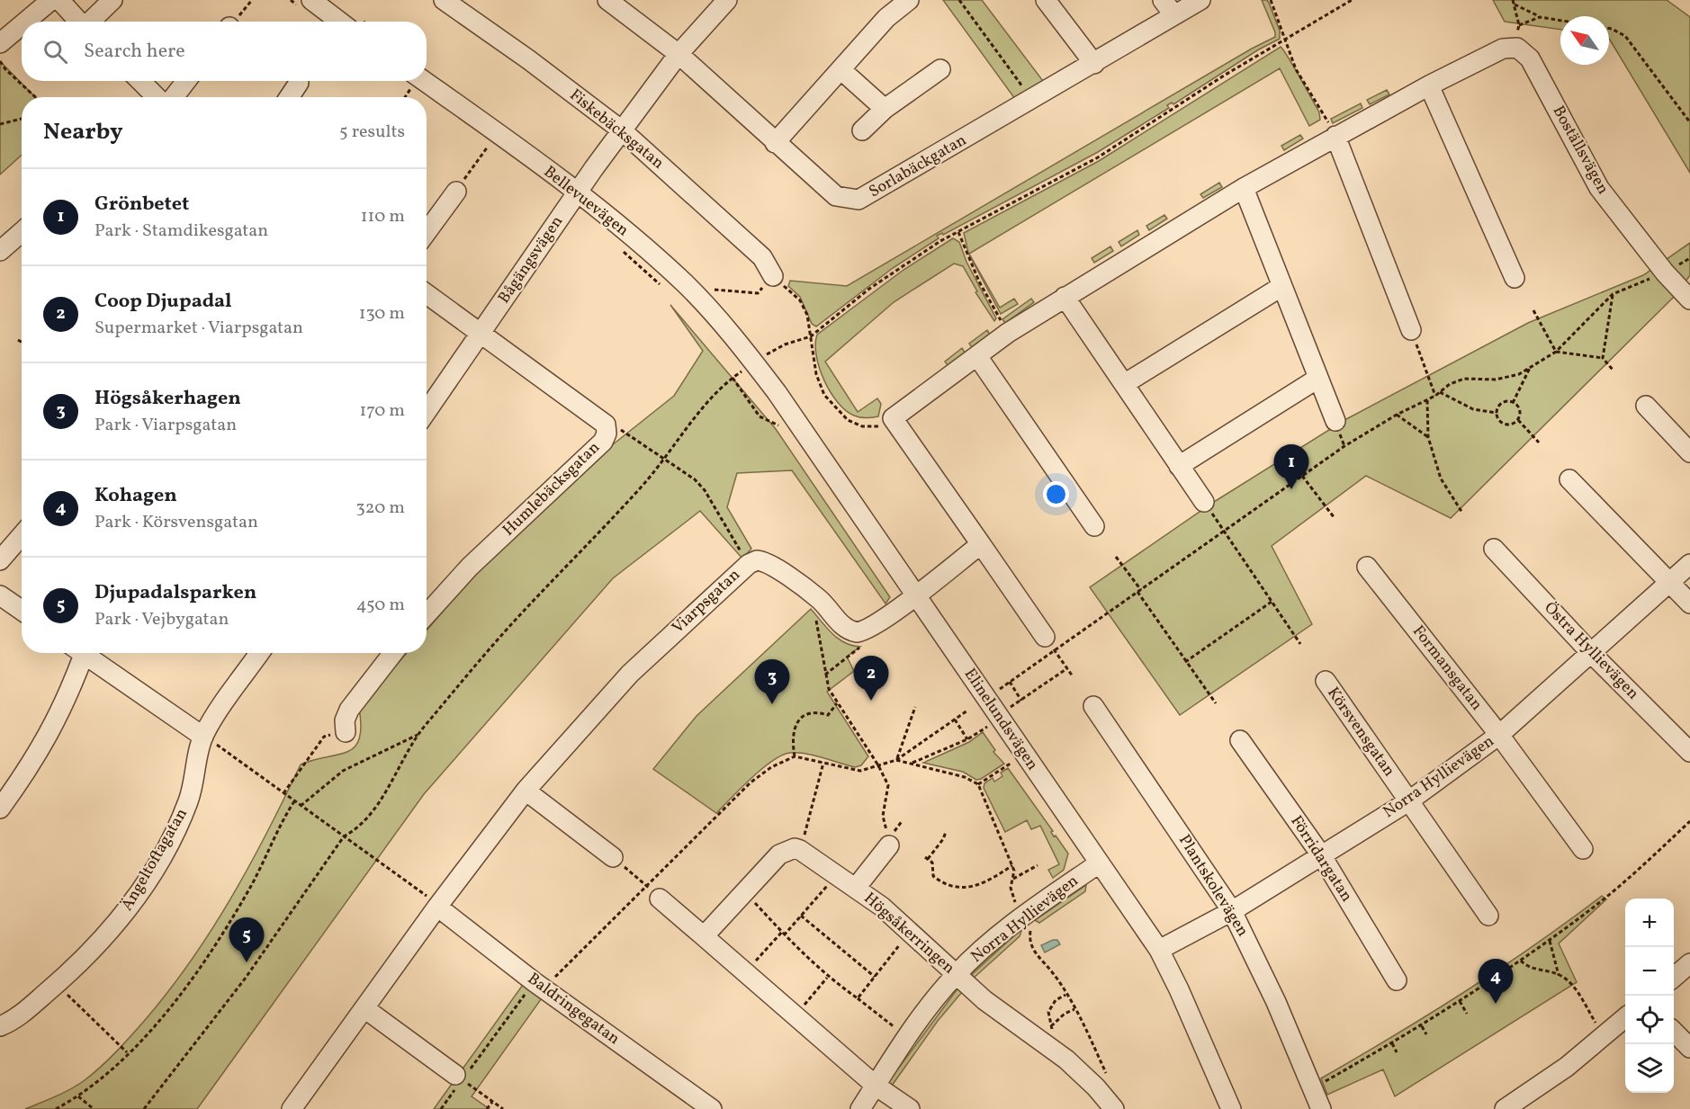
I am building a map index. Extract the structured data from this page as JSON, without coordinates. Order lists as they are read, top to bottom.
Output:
{
  "streets": {
    "street": [
      "Fiskebäcksgatan",
      "Boställsvägen",
      "Sorlabäckgatan",
      "Bellevuevägen",
      "Bågängsvägen",
      "Humlebäcksgatan",
      "Viarpsgatan",
      "Östra Hyllievägen",
      "Formansgatan",
      "Elinelundsvägen",
      "Körsvensgatan",
      "Norra Hyllievägen",
      "Förridargatan",
      "Ängeltoftagatan",
      "Plantskolevägen",
      "Högsåkerringen",
      "Baldringegatan"
    ]
  },
  "crossings": [
    ["Fiskebäcksgatan", "Bågängsvägen"],
    ["Sorlabäckgatan", "Bågängsvägen"],
    ["Bellevuevägen", "Bågängsvägen"],
    ["Bellevuevägen", "Elinelundsvägen"],
    ["Bågängsvägen", "Humlebäcksgatan"],
    ["Viarpsgatan", "Elinelundsvägen"],
    ["Viarpsgatan", "Baldringegatan"],
    ["Östra Hyllievägen", "Norra Hyllievägen"],
    ["Formansgatan", "Norra Hyllievägen"],
    ["Elinelundsvägen", "Norra Hyllievägen"],
    ["Körsvensgatan", "Norra Hyllievägen"],
    ["Norra Hyllievägen", "Förridargatan"],
    ["Norra Hyllievägen", "Plantskolevägen"],
    ["Norra Hyllievägen", "Högsåkerringen"]
  ],
  "north": "top left",
  "page": {
    "search": "Search here",
    "heading": ["Nearby", "5 results"],
    "list": [
      {
        "mark": "1",
        "name": "Grönbetet",
        "note": "Park · Stamdikesgatan",
        "value": "110 m"
      },
      {
        "mark": "2",
        "name": "Coop Djupadal",
        "note": "Supermarket · Viarpsgatan",
        "value": "130 m"
      },
      {
        "mark": "3",
        "name": "Högsåkerhagen",
        "note": "Park · Viarpsgatan",
        "value": "170 m"
      },
      {
        "mark": "4",
        "name": "Kohagen",
        "note": "Park · Körsvensgatan",
        "value": "320 m"
      },
      {
        "mark": "5",
        "name": "Djupadalsparken",
        "note": "Park · Vejbygatan",
        "value": "450 m"
      }
    ],
    "pins": [
      "1",
      "2",
      "3",
      "5",
      "4"
    ],
    "map_buttons": ["+", "−"]
  }
}
